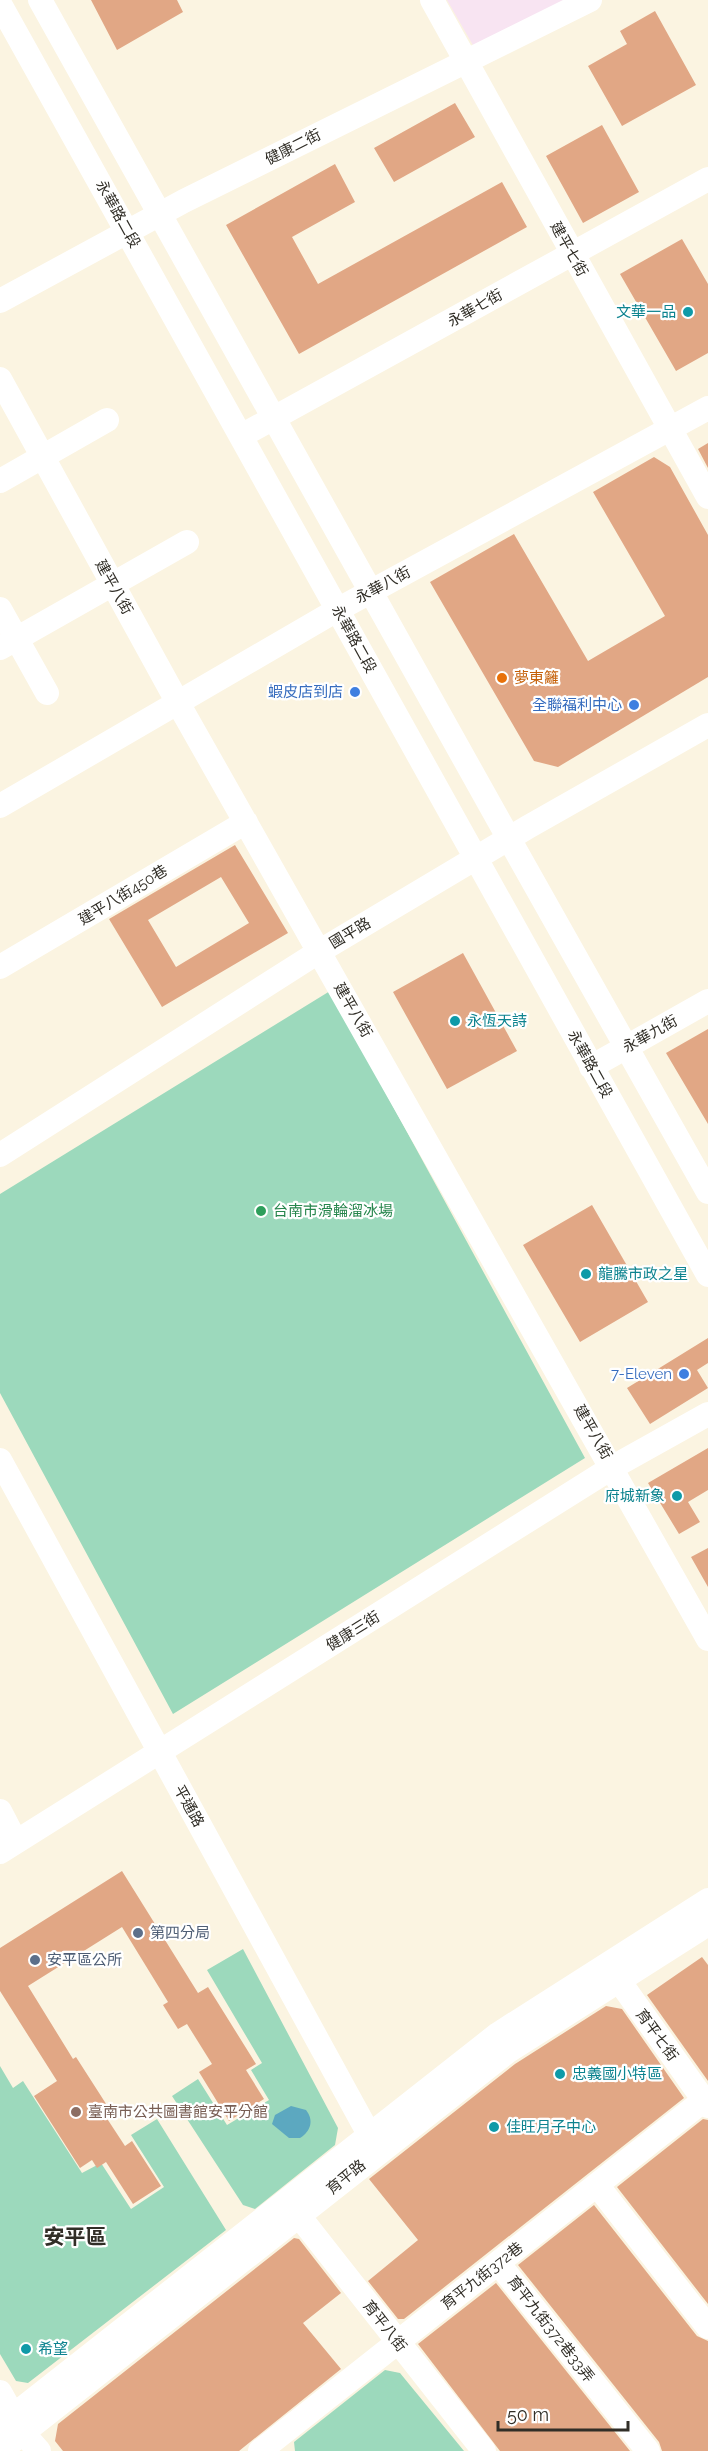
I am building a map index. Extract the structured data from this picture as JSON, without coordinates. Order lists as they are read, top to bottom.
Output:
{
  "streets": {
    "street": [
      "健康二街",
      "永華路二段",
      "建平七街",
      "永華七街",
      "永華八街",
      "建平八街",
      "建平八街450巷",
      "國平路",
      "永華九街",
      "健康三街",
      "平通路",
      "育平七街",
      "育平路",
      "育平九街372巷",
      "育平八街",
      "育平九街372巷33弄"
    ]
  },
  "crossings": [
    ["健康二街", "永華路二段"],
    ["健康二街", "建平七街"],
    ["永華路二段", "永華七街"],
    ["永華路二段", "永華八街"],
    ["永華路二段", "國平路"],
    ["永華路二段", "永華九街"],
    ["建平七街", "永華七街"],
    ["建平七街", "永華八街"],
    ["永華八街", "建平八街"],
    ["建平八街", "建平八街450巷"],
    ["建平八街", "國平路"],
    ["建平八街", "健康三街"],
    ["健康三街", "平通路"],
    ["平通路", "育平路"],
    ["育平七街", "育平路"],
    ["育平七街", "育平九街372巷"],
    ["育平路", "育平八街"],
    ["育平九街372巷", "育平八街"],
    ["育平九街372巷", "育平九街372巷33弄"]
  ],
  "districts": ["安平區"],
  "places": [
    "文華一品",
    "夢東籬",
    "蝦皮店到店",
    "全聯福利中心",
    "永恆天詩",
    "台南市滑輪溜冰場",
    "龍騰市政之星",
    "7-Eleven",
    "府城新象",
    "第四分局",
    "安平區公所",
    "忠義國小特區",
    "臺南市公共圖書館安平分館",
    "佳旺月子中心",
    "希望"
  ],
  "scale_bar": "50 m"
}
